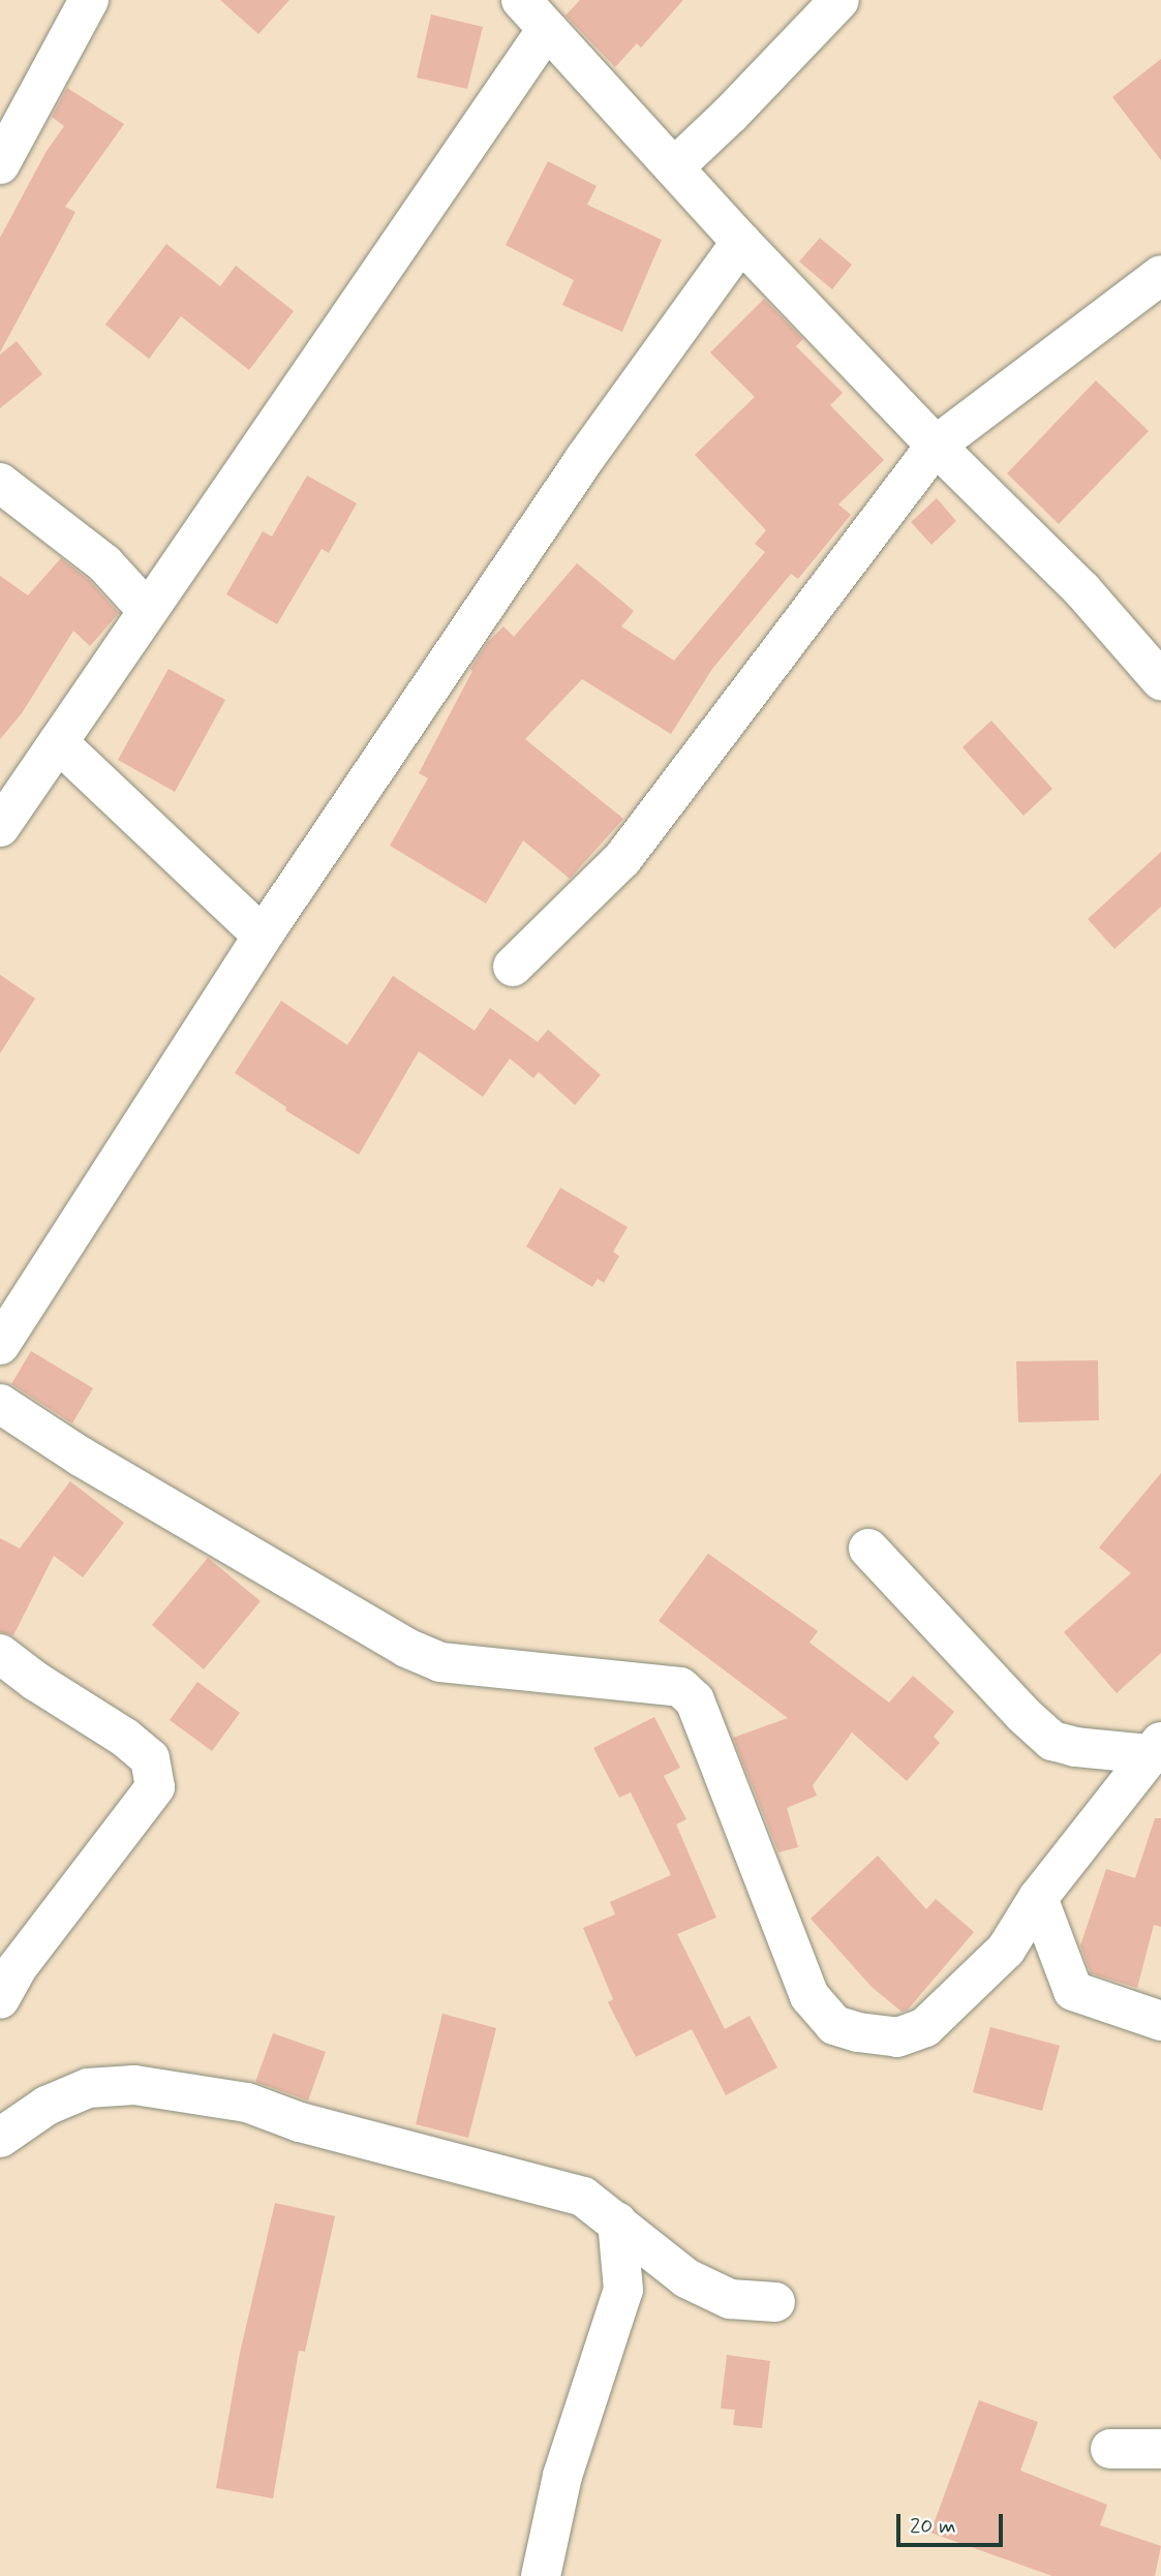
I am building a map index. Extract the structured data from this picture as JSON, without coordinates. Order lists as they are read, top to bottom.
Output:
{
  "scale_bar": "20 m"
}
